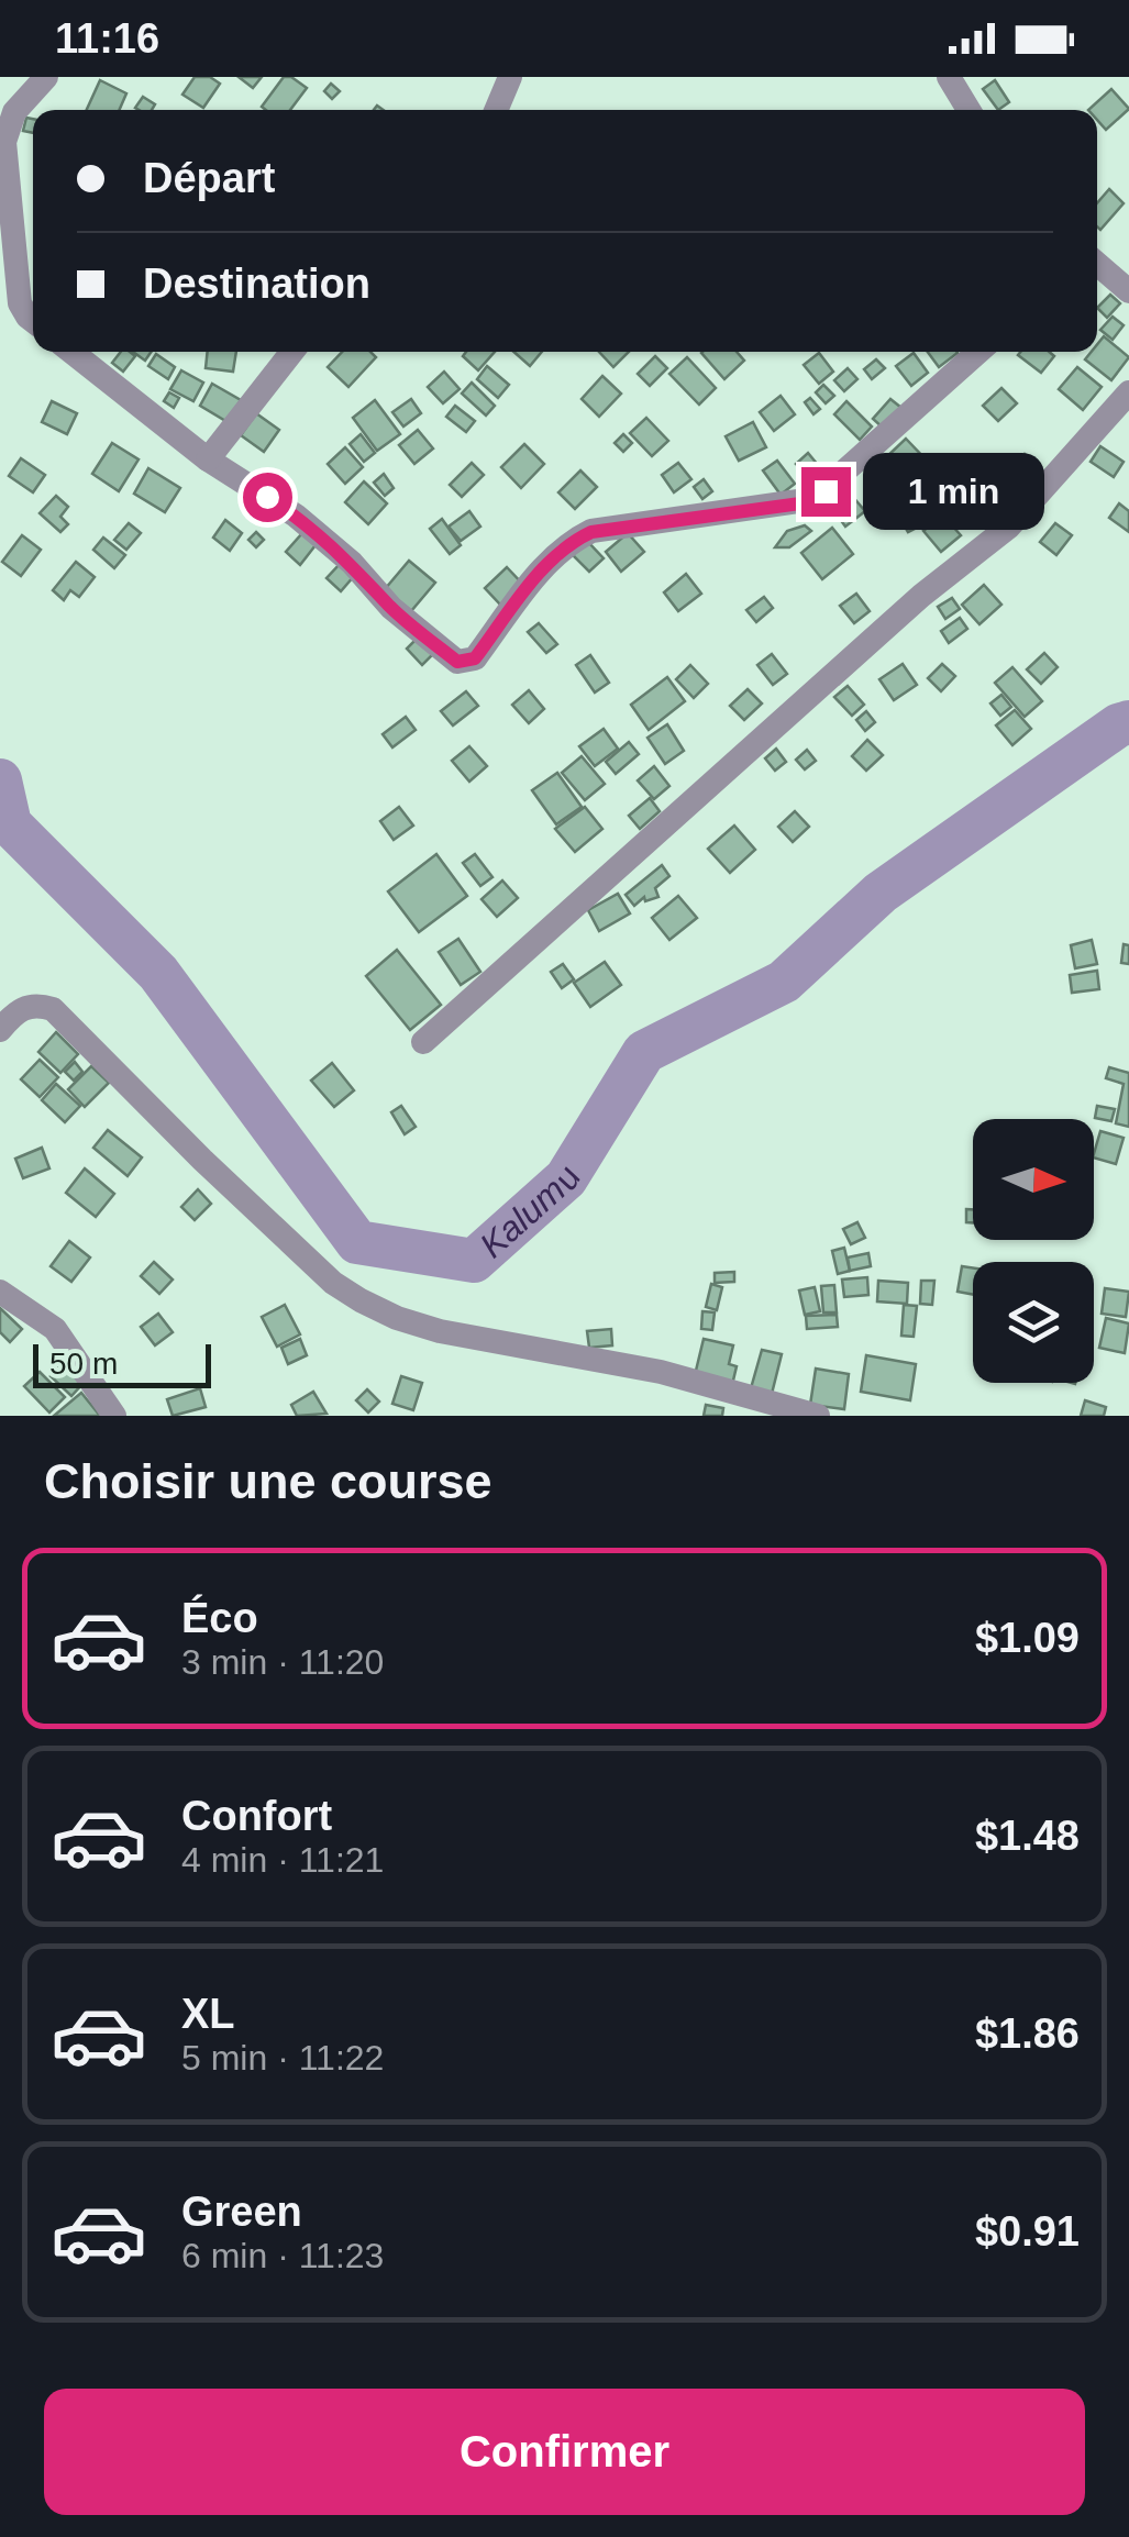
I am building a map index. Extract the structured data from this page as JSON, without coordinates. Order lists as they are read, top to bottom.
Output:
{
  "water": ["Kalumu"],
  "scale_bar": "50 m",
  "north": "right",
  "page": {
    "status": "11:16",
    "banner": ["Départ", "Destination"],
    "bubble": "1 min",
    "scale": "50 m",
    "heading": "Choisir une course",
    "list": [
      {
        "name": "Éco",
        "note": "3 min · 11:20",
        "value": "$1.09"
      },
      {
        "name": "Confort",
        "note": "4 min · 11:21",
        "value": "$1.48"
      },
      {
        "name": "XL",
        "note": "5 min · 11:22",
        "value": "$1.86"
      },
      {
        "name": "Green",
        "note": "6 min · 11:23",
        "value": "$0.91"
      }
    ],
    "buttons": "Confirmer"
  }
}
